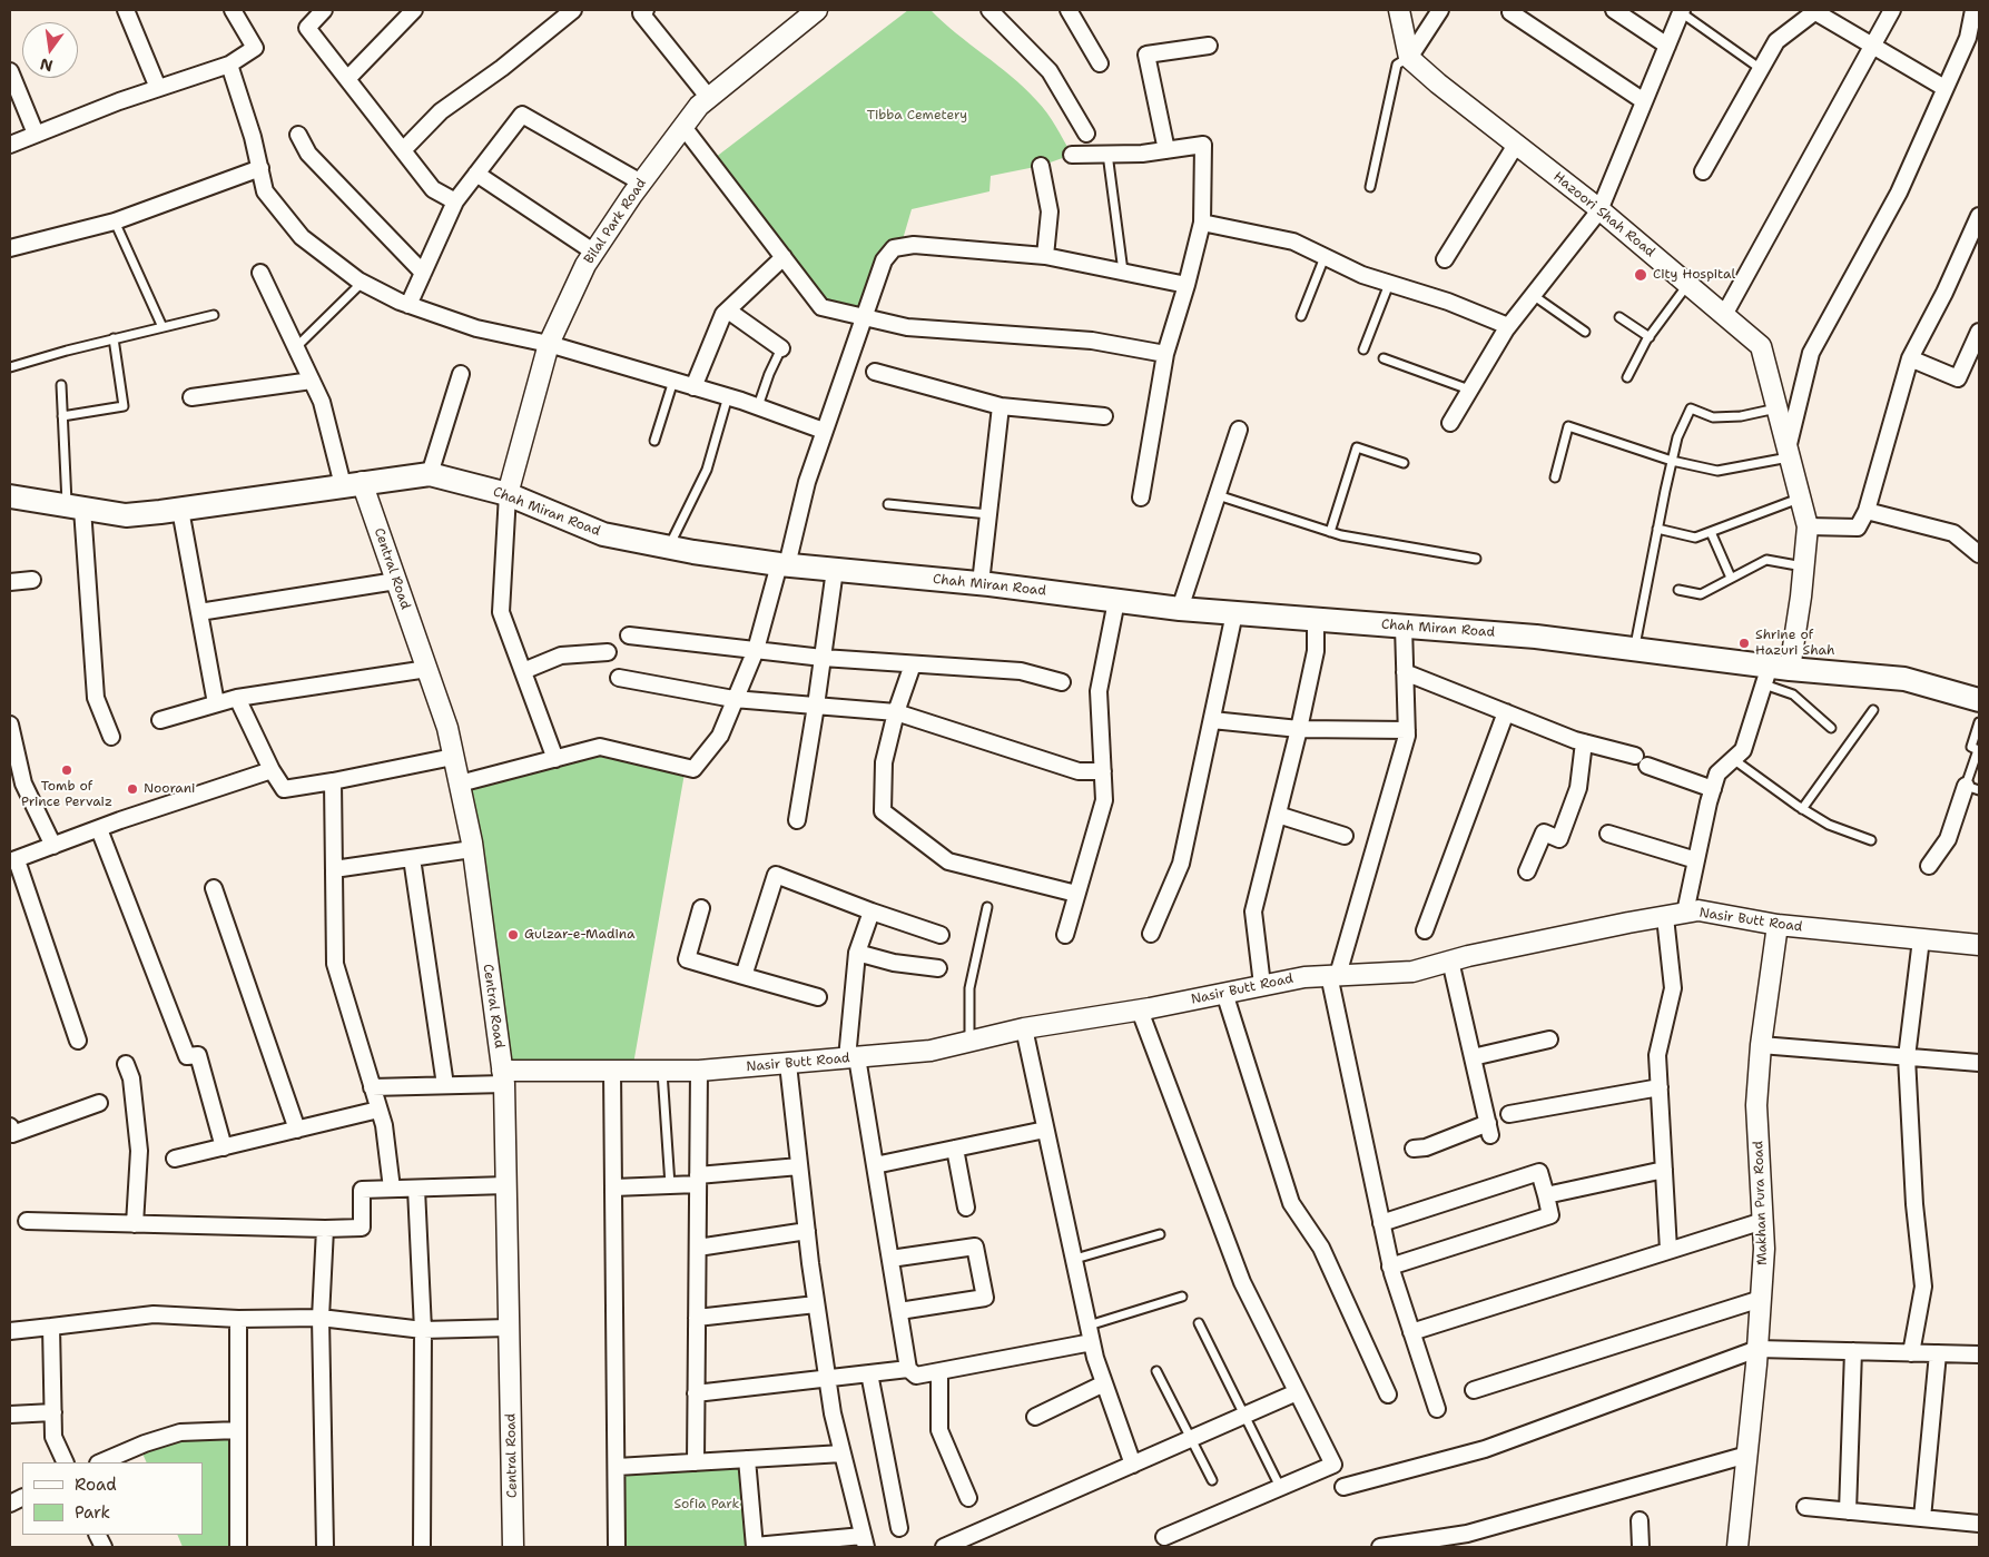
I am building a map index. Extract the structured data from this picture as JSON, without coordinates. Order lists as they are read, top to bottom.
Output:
{
  "streets": {
    "main road": ["Chah Miran Road"],
    "street": [
      "Hazoori Shah Road",
      "Bilal Park Road",
      "Central Road",
      "Nasir Butt Road",
      "Makhan Pura Road"
    ]
  },
  "crossings": [
    ["Hazoori Shah Road", "Chah Miran Road"],
    ["Bilal Park Road", "Chah Miran Road"],
    ["Chah Miran Road", "Central Road"],
    ["Central Road", "Nasir Butt Road"],
    ["Nasir Butt Road", "Makhan Pura Road"]
  ],
  "parks": ["Tibba Cemetery", "Sofia Park"],
  "places": [
    "City Hospital",
    "Shrine of Hazuri Shah",
    "Tomb of Prince Pervaiz",
    "Noorani",
    "Gulzar-e-Madina"
  ],
  "legend": ["Road", "Park"],
  "north": "bottom"
}
